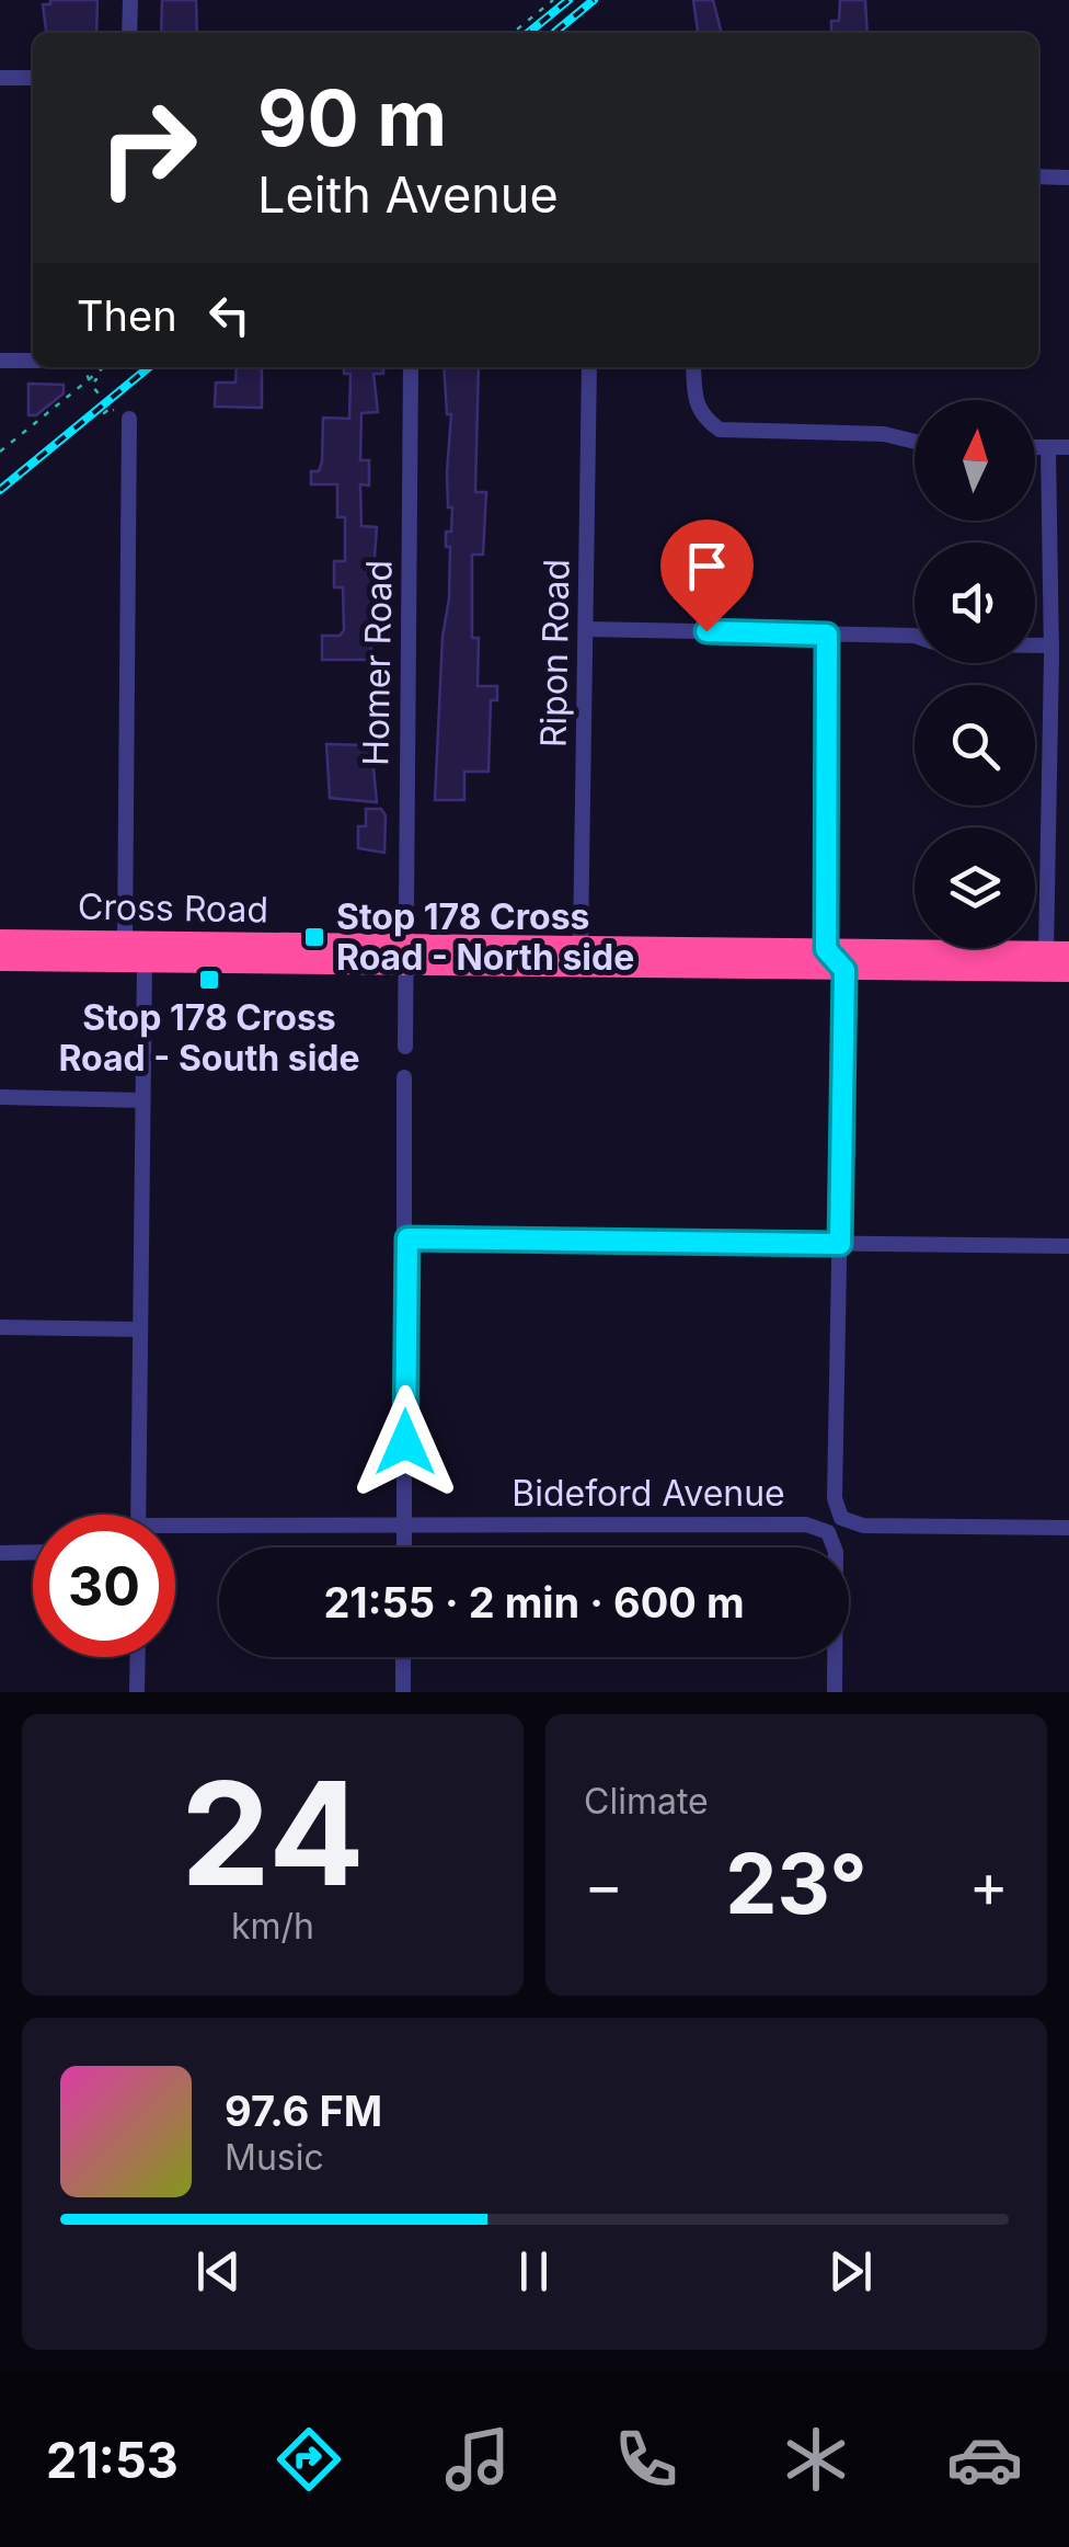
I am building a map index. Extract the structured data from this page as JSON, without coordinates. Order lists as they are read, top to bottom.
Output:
{
  "streets": {
    "highway": ["Cross Road"],
    "street": ["Ripon Road", "Homer Road", "Bideford Avenue"]
  },
  "crossings": [
    ["Ripon Road", "Cross Road"],
    ["Homer Road", "Cross Road"]
  ],
  "places": {
    "transit": ["Stop 178 Cross Road - North side", "Stop 178 Cross Road - South side"]
  },
  "north": "top",
  "page": {
    "turn": ["90 m", "Leith Avenue"],
    "then": "Then",
    "limit": "30",
    "trip": "21:55 · 2 min · 600 m",
    "tile": [
      ["24", "km/h"],
      "Climate"
    ],
    "heat": ["−", "23°", "+"],
    "song": ["97.6 FM", "Music"],
    "tabs": "21:53"
  }
}
